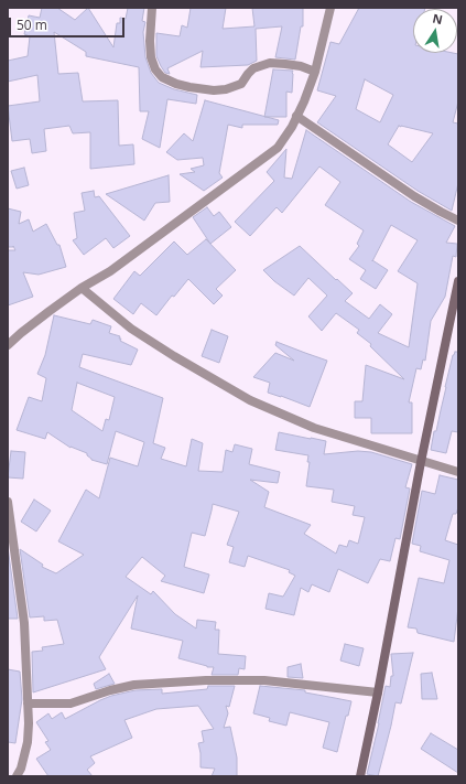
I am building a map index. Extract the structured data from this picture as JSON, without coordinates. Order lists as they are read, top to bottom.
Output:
{
  "scale_bar": "50 m",
  "north": "top"
}
